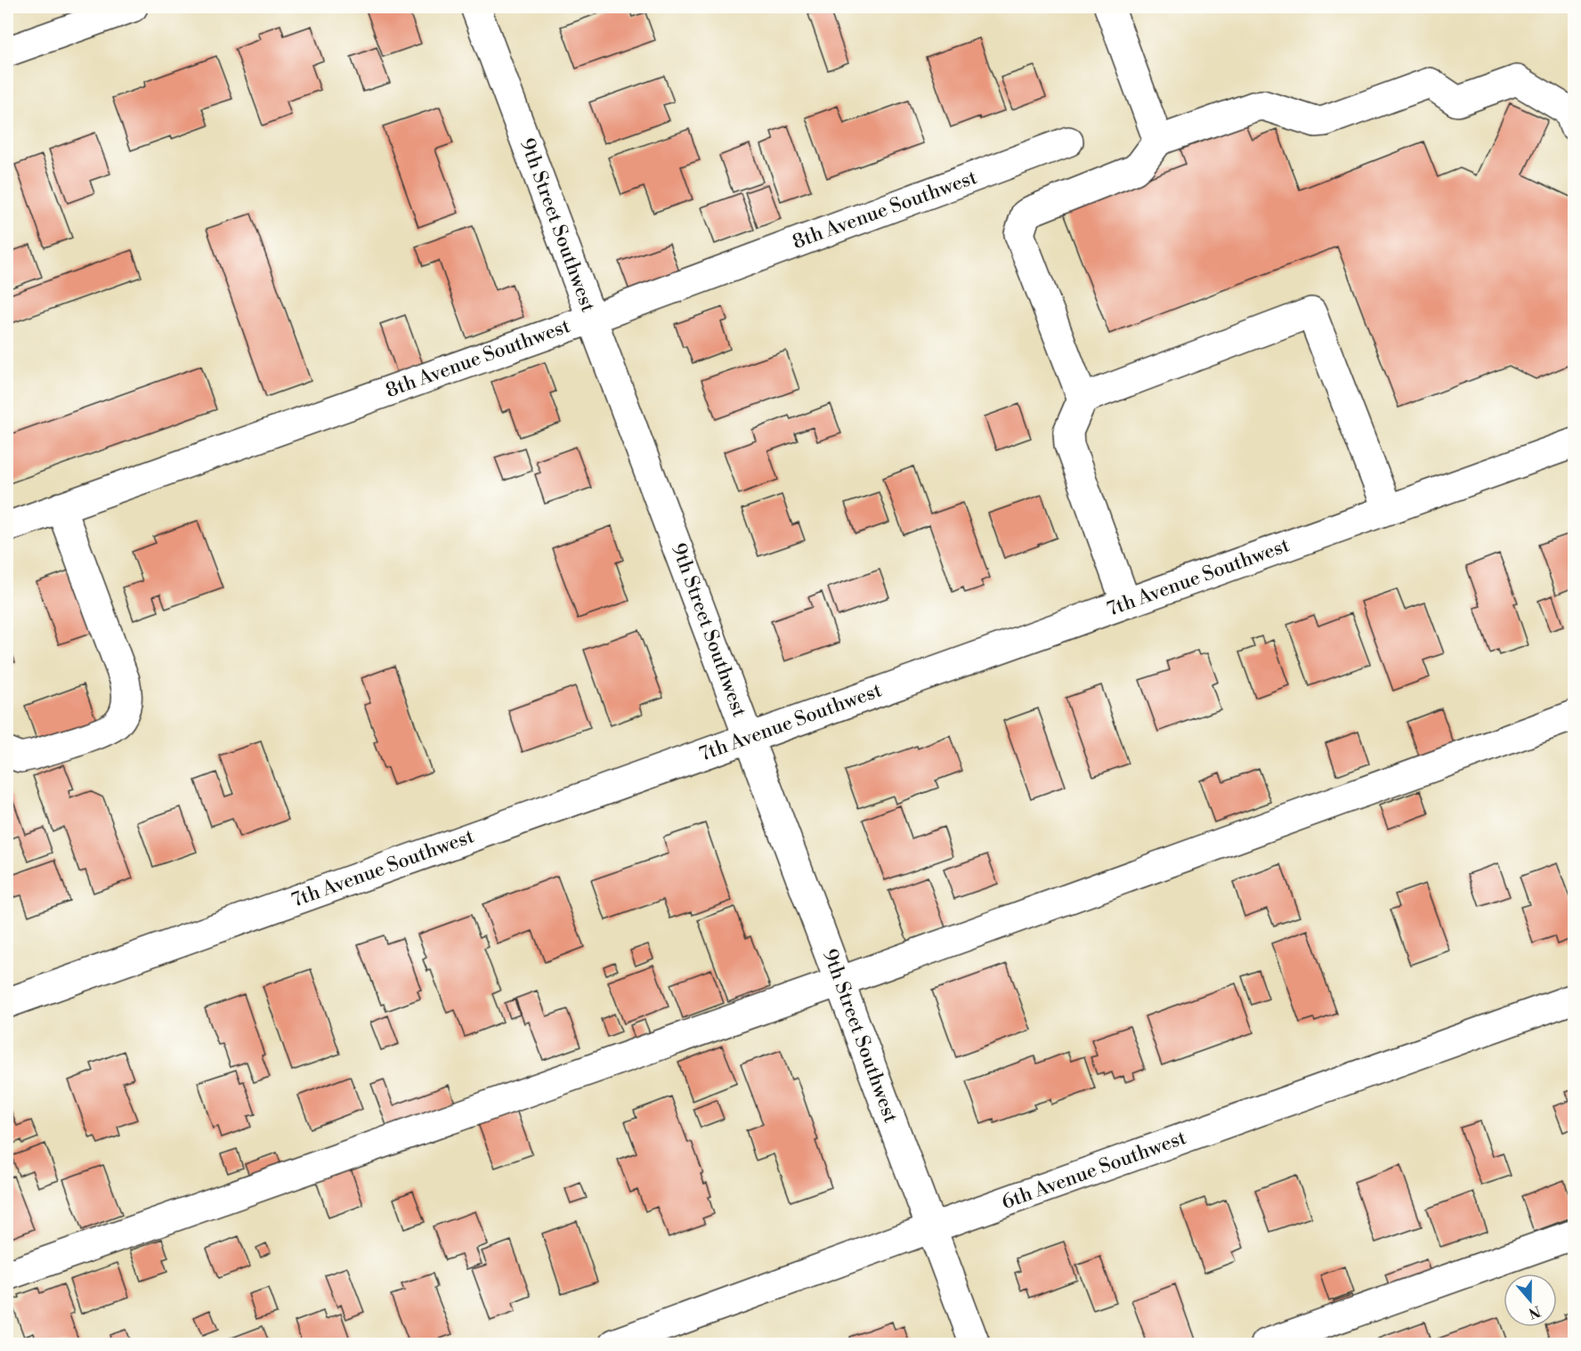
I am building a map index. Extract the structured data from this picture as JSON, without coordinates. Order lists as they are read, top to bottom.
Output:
{
  "streets": {
    "street": [
      "8th Avenue Southwest",
      "9th Street Southwest",
      "7th Avenue Southwest",
      "6th Avenue Southwest"
    ]
  },
  "crossings": [
    ["8th Avenue Southwest", "9th Street Southwest"],
    ["9th Street Southwest", "7th Avenue Southwest"],
    ["9th Street Southwest", "6th Avenue Southwest"]
  ],
  "north": "bottom"
}
